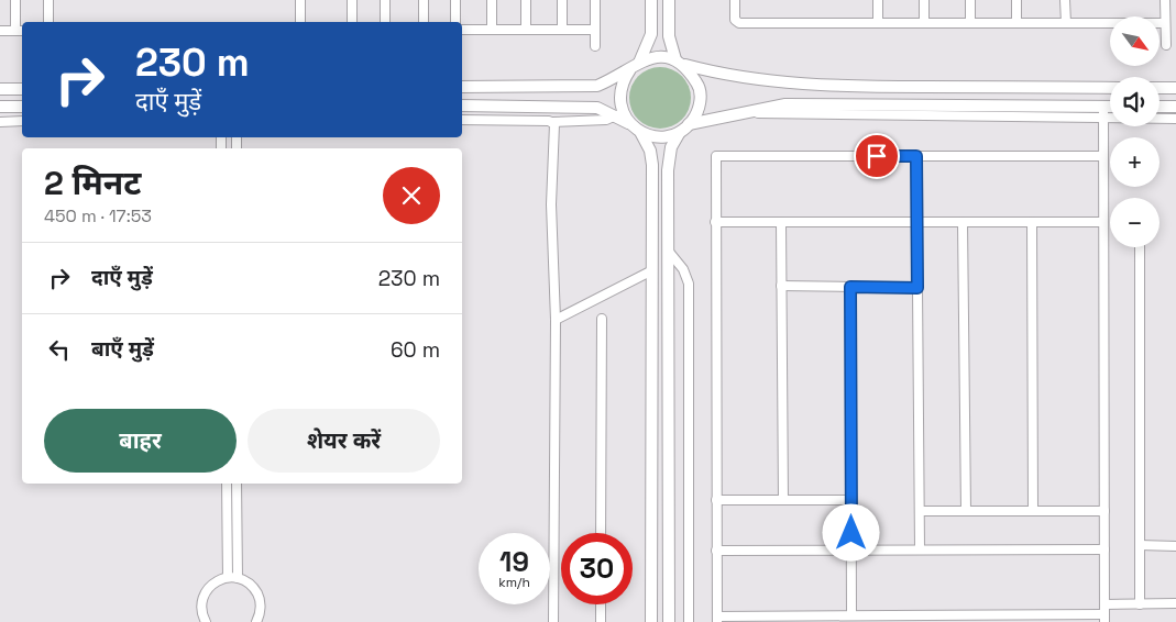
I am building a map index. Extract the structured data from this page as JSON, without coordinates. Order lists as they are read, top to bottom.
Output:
{
  "north": "bottom right",
  "page": {
    "map_buttons": ["+", "−"],
    "turn": ["230 m", "दाएँ मुड़ें"],
    "heading": ["2 मिनट", "450 m · 17:53"],
    "list": [
      {
        "name": "दाएँ मुड़ें",
        "value": "230 m"
      },
      {
        "name": "बाएँ मुड़ें",
        "value": "60 m"
      }
    ],
    "buttons": ["बाहर", "शेयर करें"],
    "speed": "19 km/h",
    "limit": "30"
  }
}
